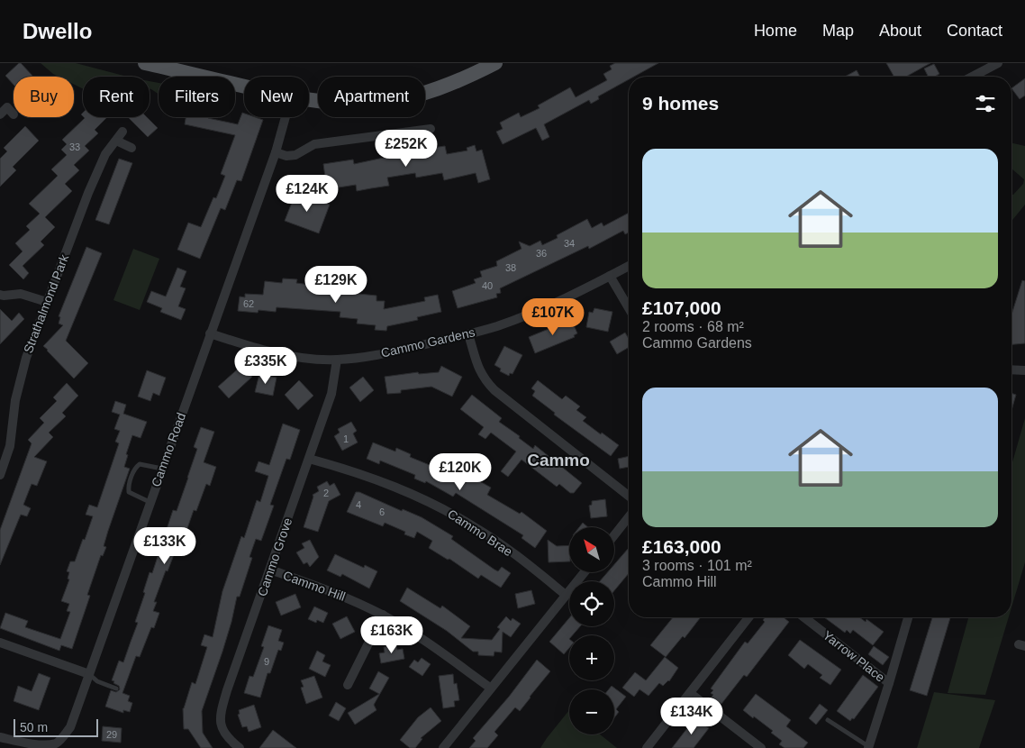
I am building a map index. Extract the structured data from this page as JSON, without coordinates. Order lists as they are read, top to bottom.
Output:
{
  "streets": {
    "street": [
      "Strathalmond Park",
      "Cammo Gardens",
      "Cammo Road",
      "Cammo Brae",
      "Cammo Grove",
      "Cammo Hill",
      "Yarrow Place"
    ]
  },
  "crossings": [
    ["Cammo Gardens", "Cammo Road"],
    ["Cammo Gardens", "Cammo Grove"],
    ["Cammo Brae", "Cammo Grove"],
    ["Cammo Grove", "Cammo Hill"]
  ],
  "districts": ["Cammo"],
  "house_numbers": [
    "33",
    "34",
    "36",
    "38",
    "40",
    "62",
    "1",
    "2",
    "4",
    "6",
    "9",
    "29"
  ],
  "scale_bar": "50 m",
  "north": "top left",
  "page": {
    "header": "Dwello",
    "nav": [
      "Home",
      "Map",
      "About",
      "Contact"
    ],
    "chip": [
      "Buy",
      "Rent",
      "Filters",
      "New",
      "Apartment"
    ],
    "heading": "9 homes",
    "price": [
      "£252K",
      "£124K",
      "£129K",
      "£107K",
      "£335K",
      "£120K",
      "£133K",
      "£163K",
      "£134K"
    ],
    "list": [
      {
        "name": "£107,000",
        "note": "2 rooms · 68 m² · Cammo Gardens"
      },
      {
        "name": "£163,000",
        "note": "3 rooms · 101 m² · Cammo Hill"
      }
    ],
    "map_buttons": ["+", "−"],
    "scale": "50 m"
  }
}
